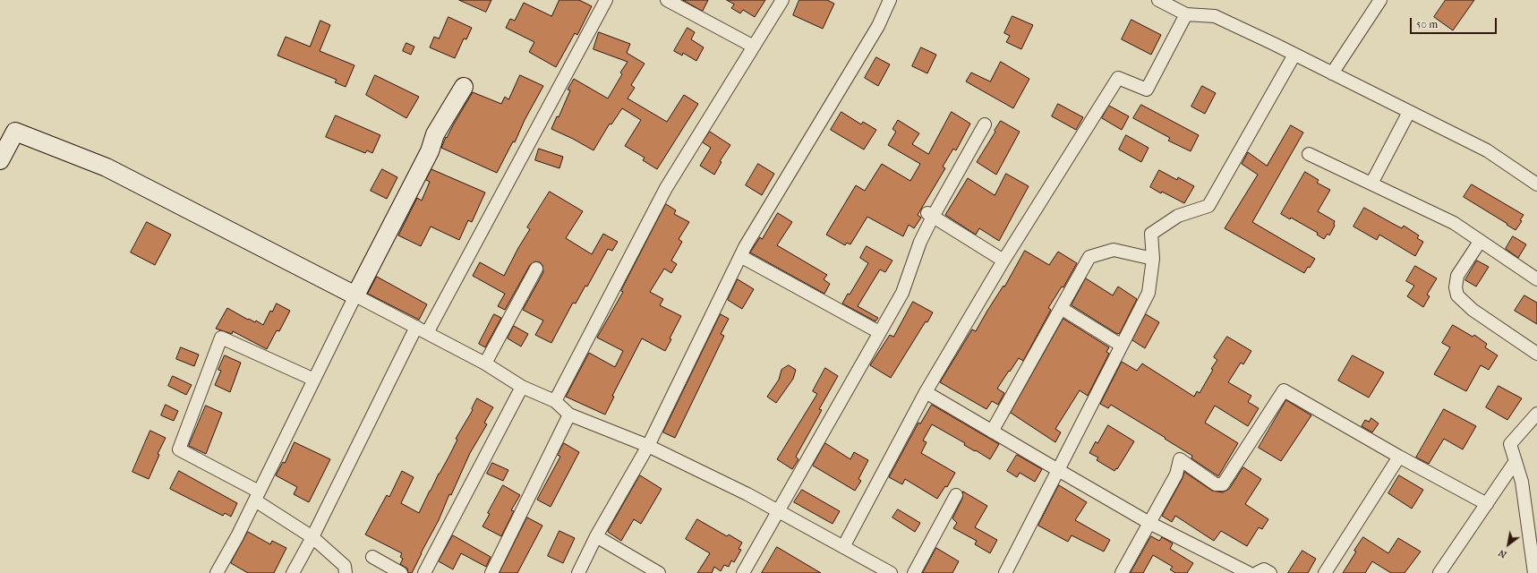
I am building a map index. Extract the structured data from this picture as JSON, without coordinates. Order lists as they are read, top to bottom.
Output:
{
  "scale_bar": "50 m",
  "north": "bottom left"
}
